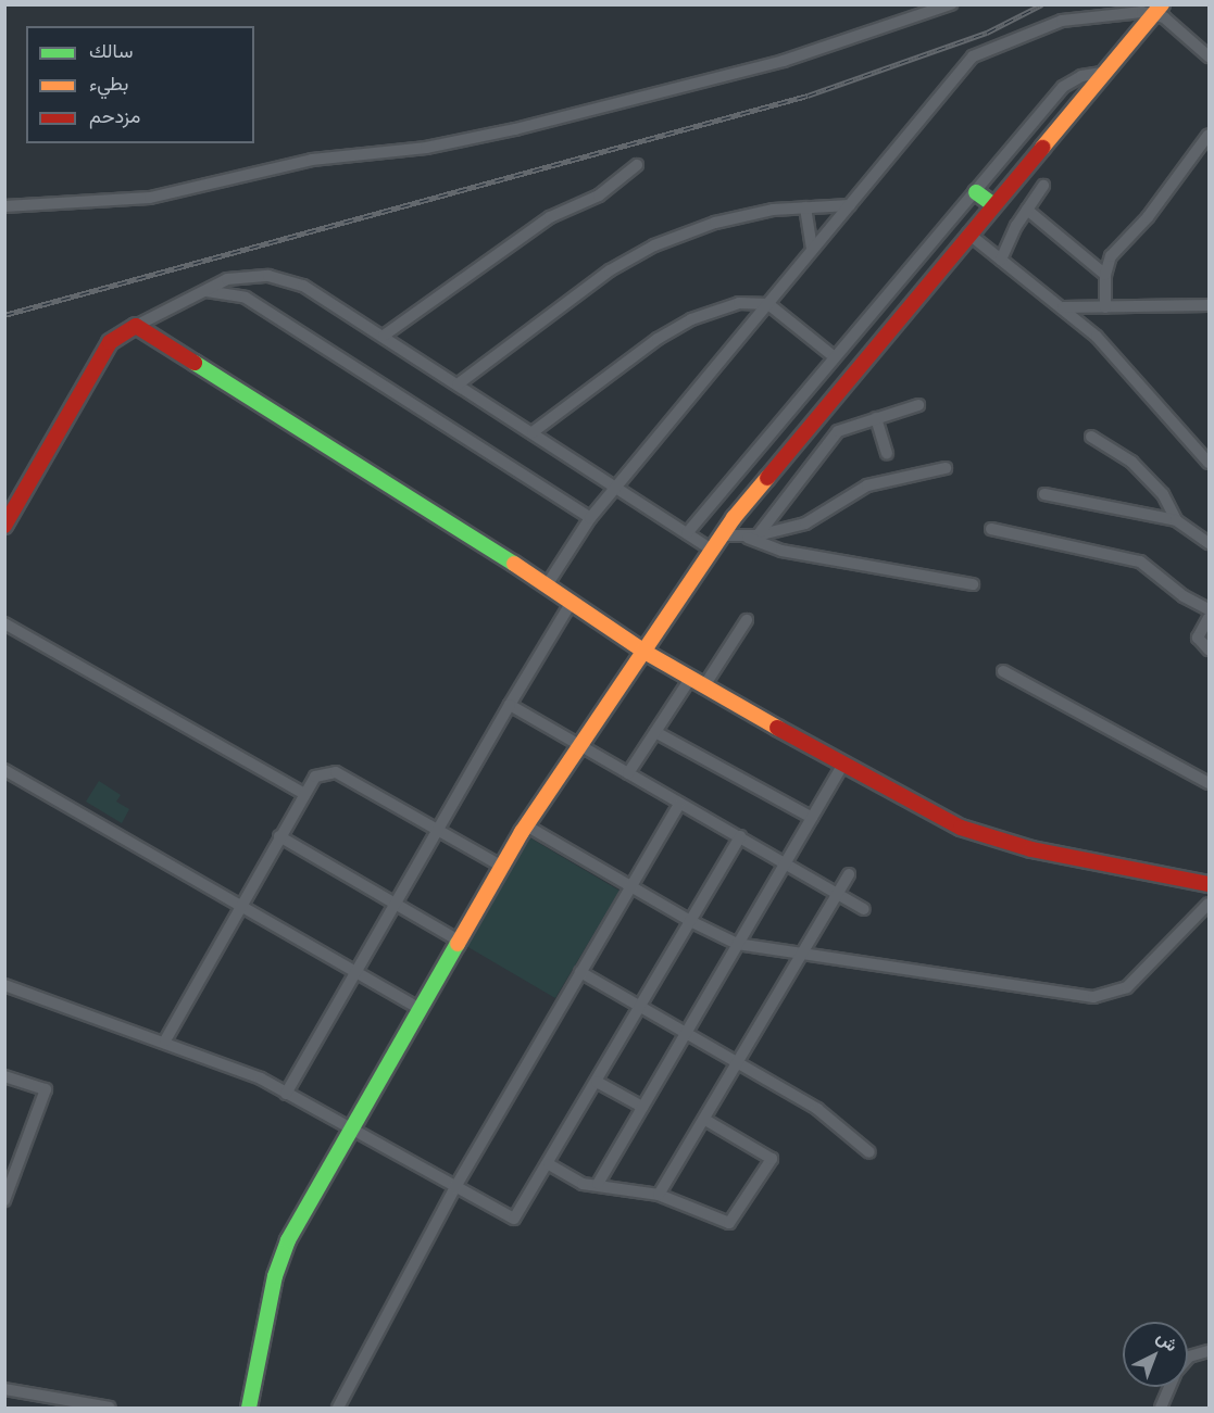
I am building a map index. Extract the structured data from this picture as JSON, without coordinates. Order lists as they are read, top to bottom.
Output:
{
  "legend": ["سالك", "بطيء", "مزدحم"],
  "north": "top right"
}
